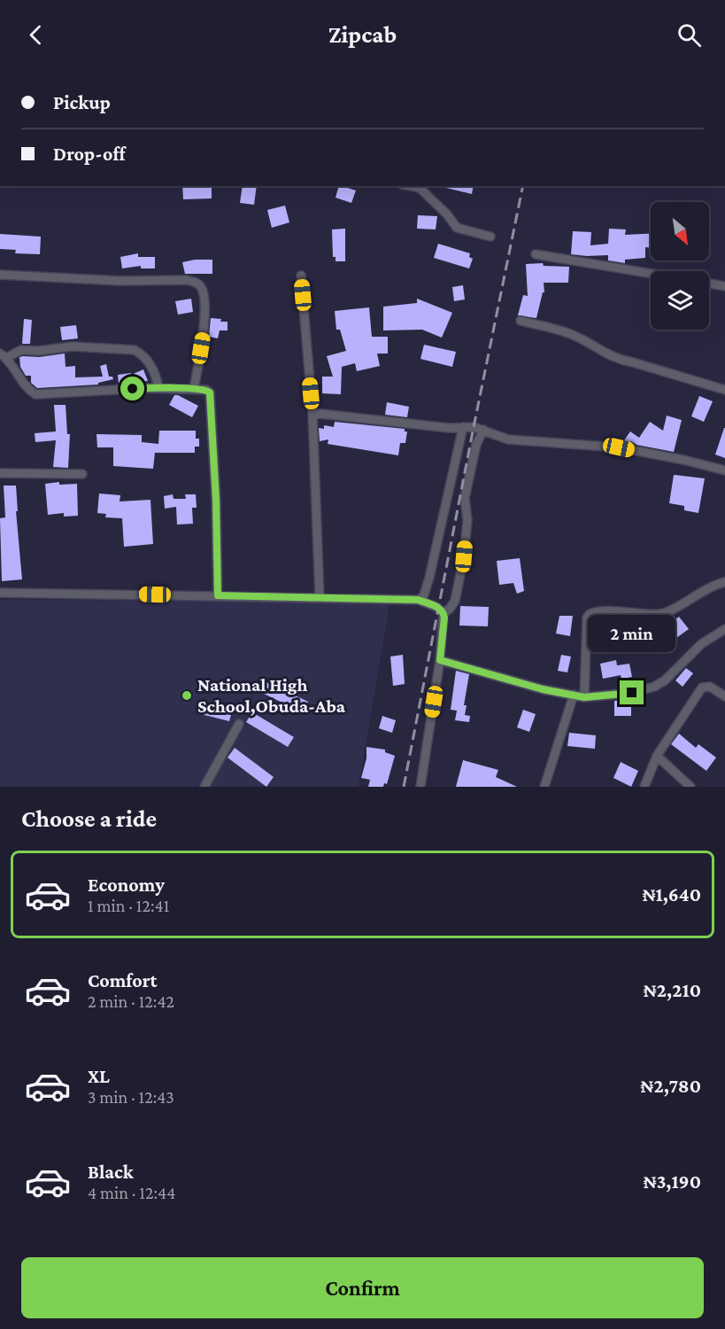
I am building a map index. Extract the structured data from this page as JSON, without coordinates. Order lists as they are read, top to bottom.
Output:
{
  "places": ["National High School,Obuda-Aba"],
  "north": "bottom right",
  "page": {
    "header": "Zipcab",
    "banner": ["Pickup", "Drop-off"],
    "bubble": "2 min",
    "heading": "Choose a ride",
    "list": [
      {
        "name": "Economy",
        "note": "1 min · 12:41",
        "value": "₦1,640"
      },
      {
        "name": "Comfort",
        "note": "2 min · 12:42",
        "value": "₦2,210"
      },
      {
        "name": "XL",
        "note": "3 min · 12:43",
        "value": "₦2,780"
      },
      {
        "name": "Black",
        "note": "4 min · 12:44",
        "value": "₦3,190"
      }
    ],
    "buttons": "Confirm"
  }
}
